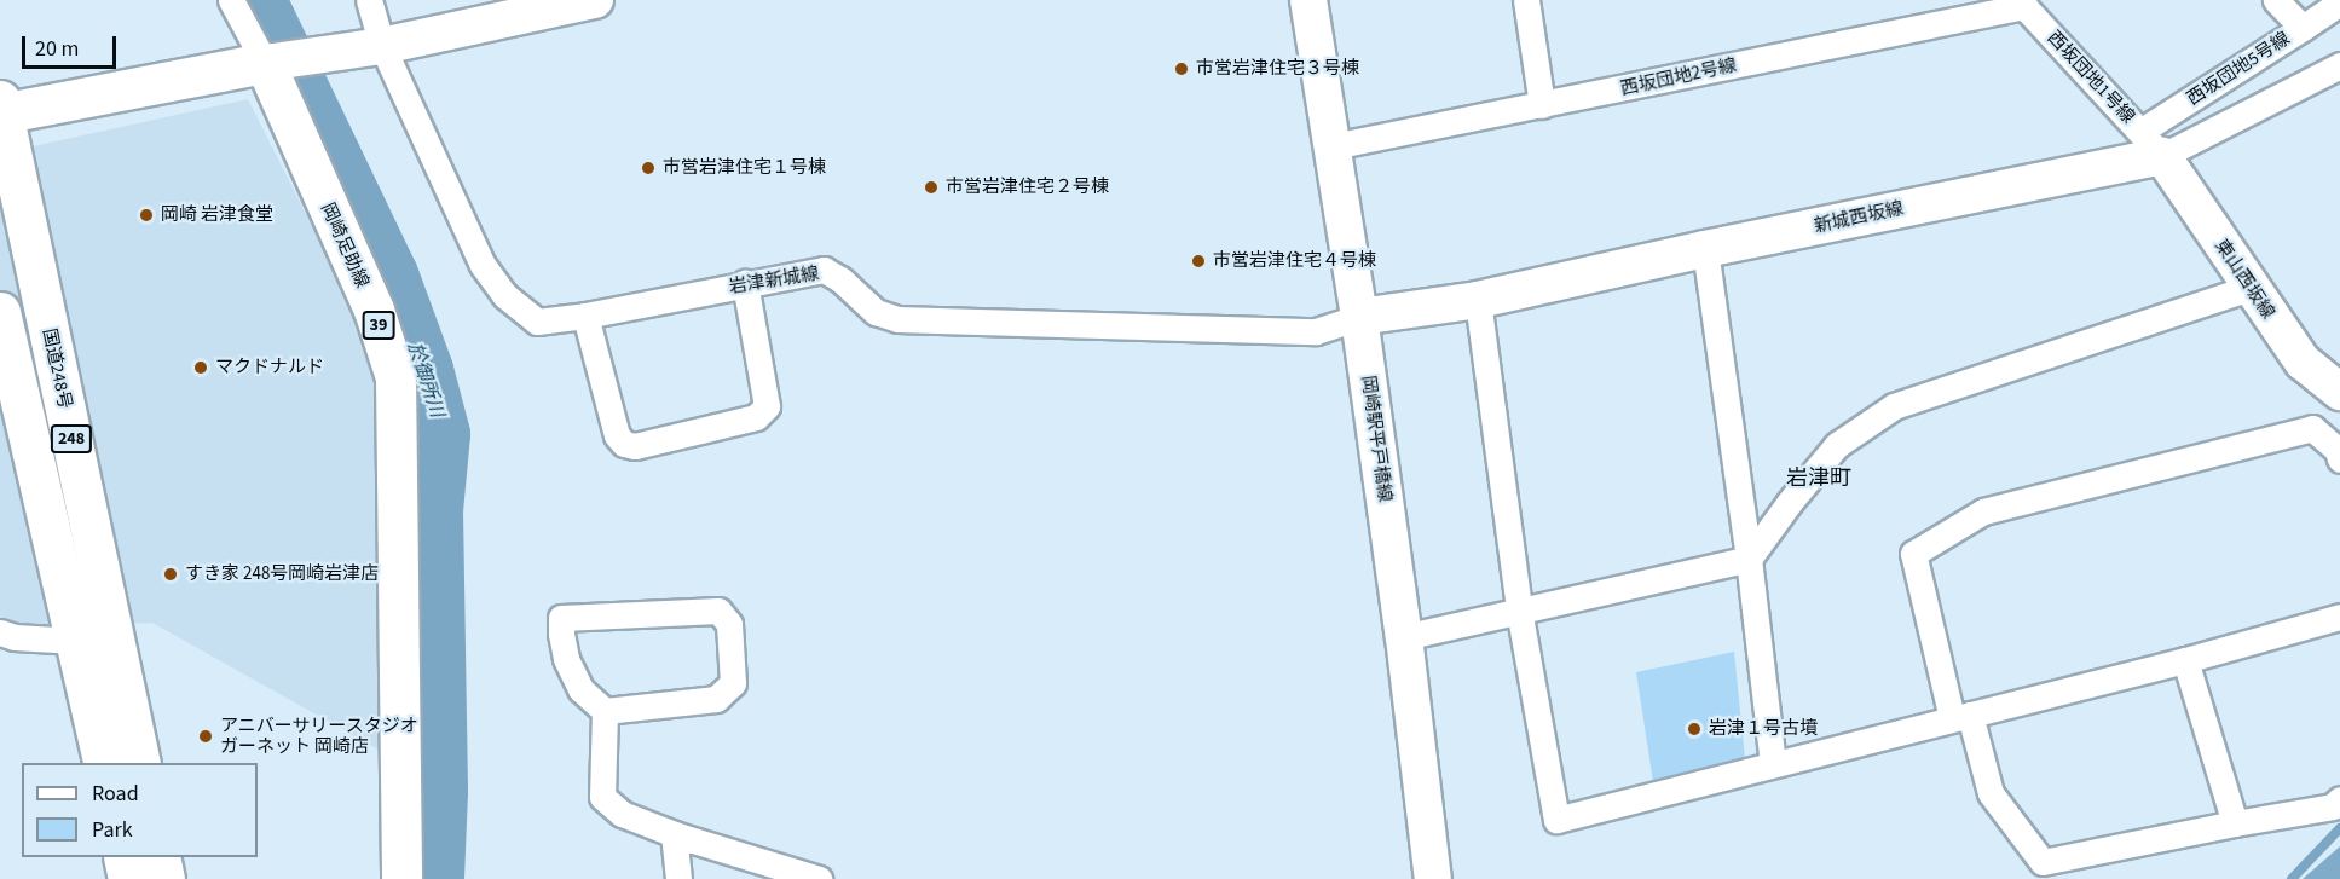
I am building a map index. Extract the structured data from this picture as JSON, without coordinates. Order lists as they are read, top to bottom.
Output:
{
  "streets": {
    "main road": [
      "岡崎足助線",
      "39",
      "国道248号",
      "248"
    ],
    "street": [
      "西坂団地5号線",
      "西坂団地2号線",
      "西坂団地1号線",
      "新城西坂線",
      "東山西坂線",
      "岩津新城線",
      "岡崎駅平戸橋線"
    ]
  },
  "crossings": [
    ["西坂団地5号線", "西坂団地1号線"],
    ["西坂団地5号線", "新城西坂線"],
    ["西坂団地5号線", "東山西坂線"],
    ["西坂団地2号線", "西坂団地1号線"],
    ["西坂団地2号線", "岡崎駅平戸橋線"],
    ["西坂団地1号線", "新城西坂線"],
    ["西坂団地1号線", "東山西坂線"],
    ["新城西坂線", "東山西坂線"],
    ["新城西坂線", "岩津新城線"],
    ["新城西坂線", "岡崎駅平戸橋線"],
    ["岩津新城線", "岡崎駅平戸橋線"]
  ],
  "districts": ["岩津町"],
  "water": ["於御所川"],
  "places": [
    "市営岩津住宅３号棟",
    "市営岩津住宅１号棟",
    "市営岩津住宅２号棟",
    "岡崎 岩津食堂",
    "市営岩津住宅４号棟",
    "マクドナルド",
    "すき家 248号岡崎岩津店",
    "岩津１号古墳",
    "アニバーサリースタジオ ガーネット 岡崎店"
  ],
  "legend": ["Road", "Park"],
  "scale_bar": "20 m"
}
